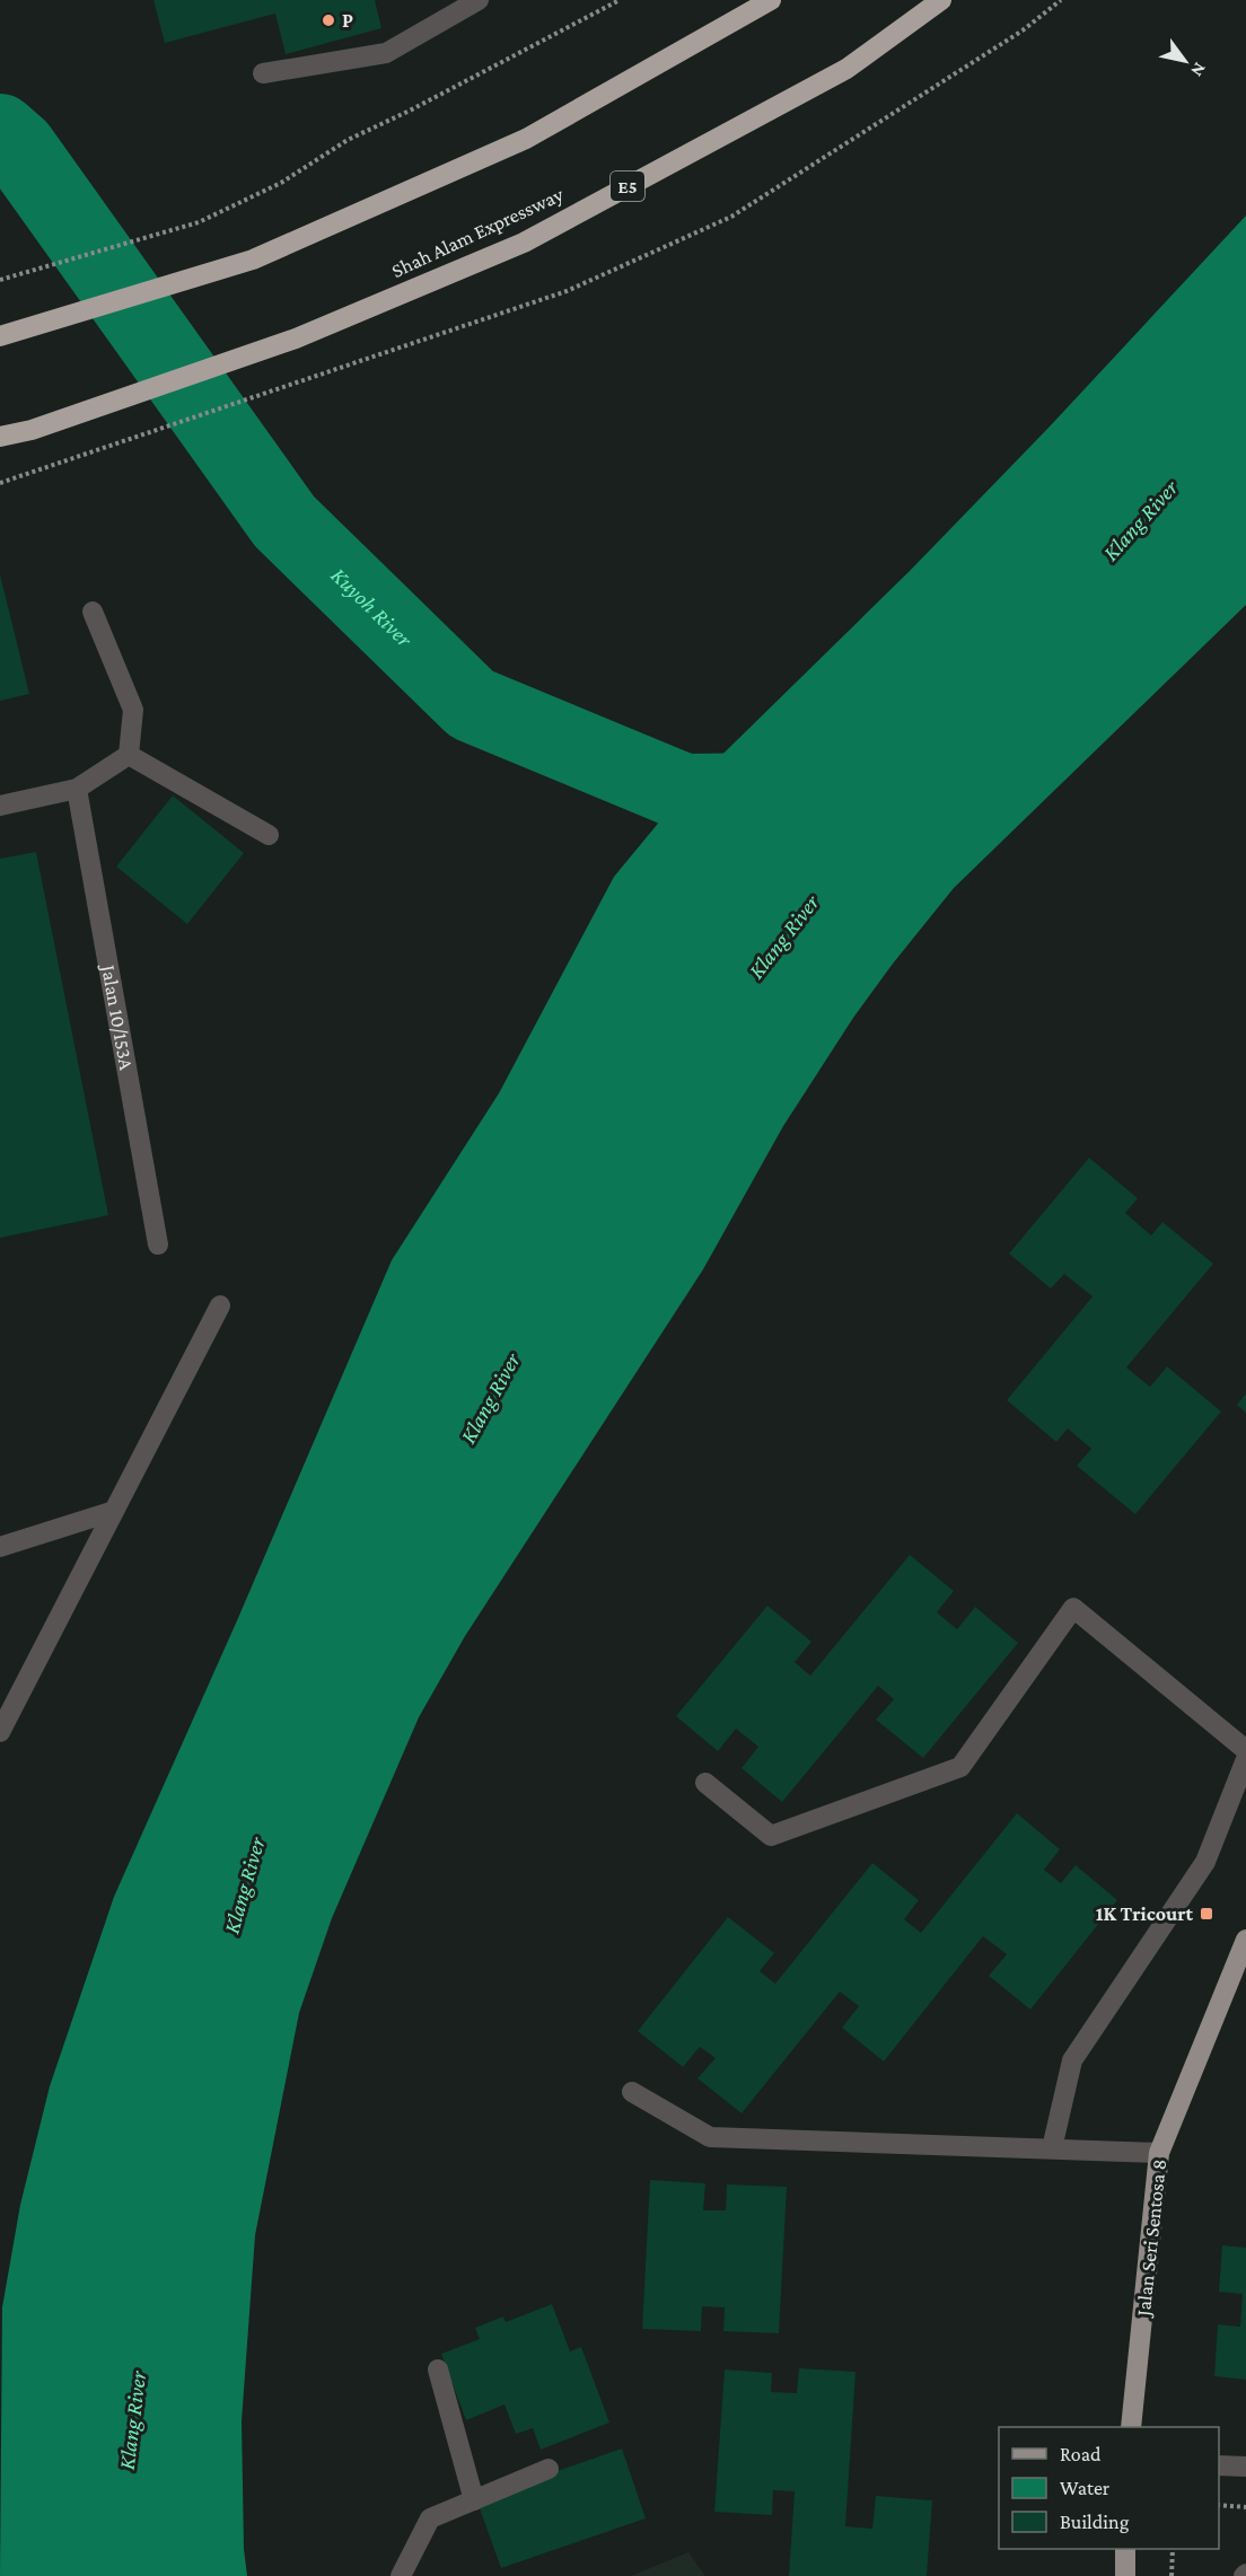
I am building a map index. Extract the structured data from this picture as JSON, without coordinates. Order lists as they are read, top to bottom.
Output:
{
  "streets": {
    "highway": ["E5", "Shah Alam Expressway"],
    "main road": ["Jalan Seri Sentosa 8"],
    "street": ["Jalan 10/153A"]
  },
  "water": ["Klang River", "Kuyoh River"],
  "places": {
    "other": ["P"],
    "transit": ["1K Tricourt"]
  },
  "legend": ["Road", "Water", "Building"],
  "north": "bottom right"
}
